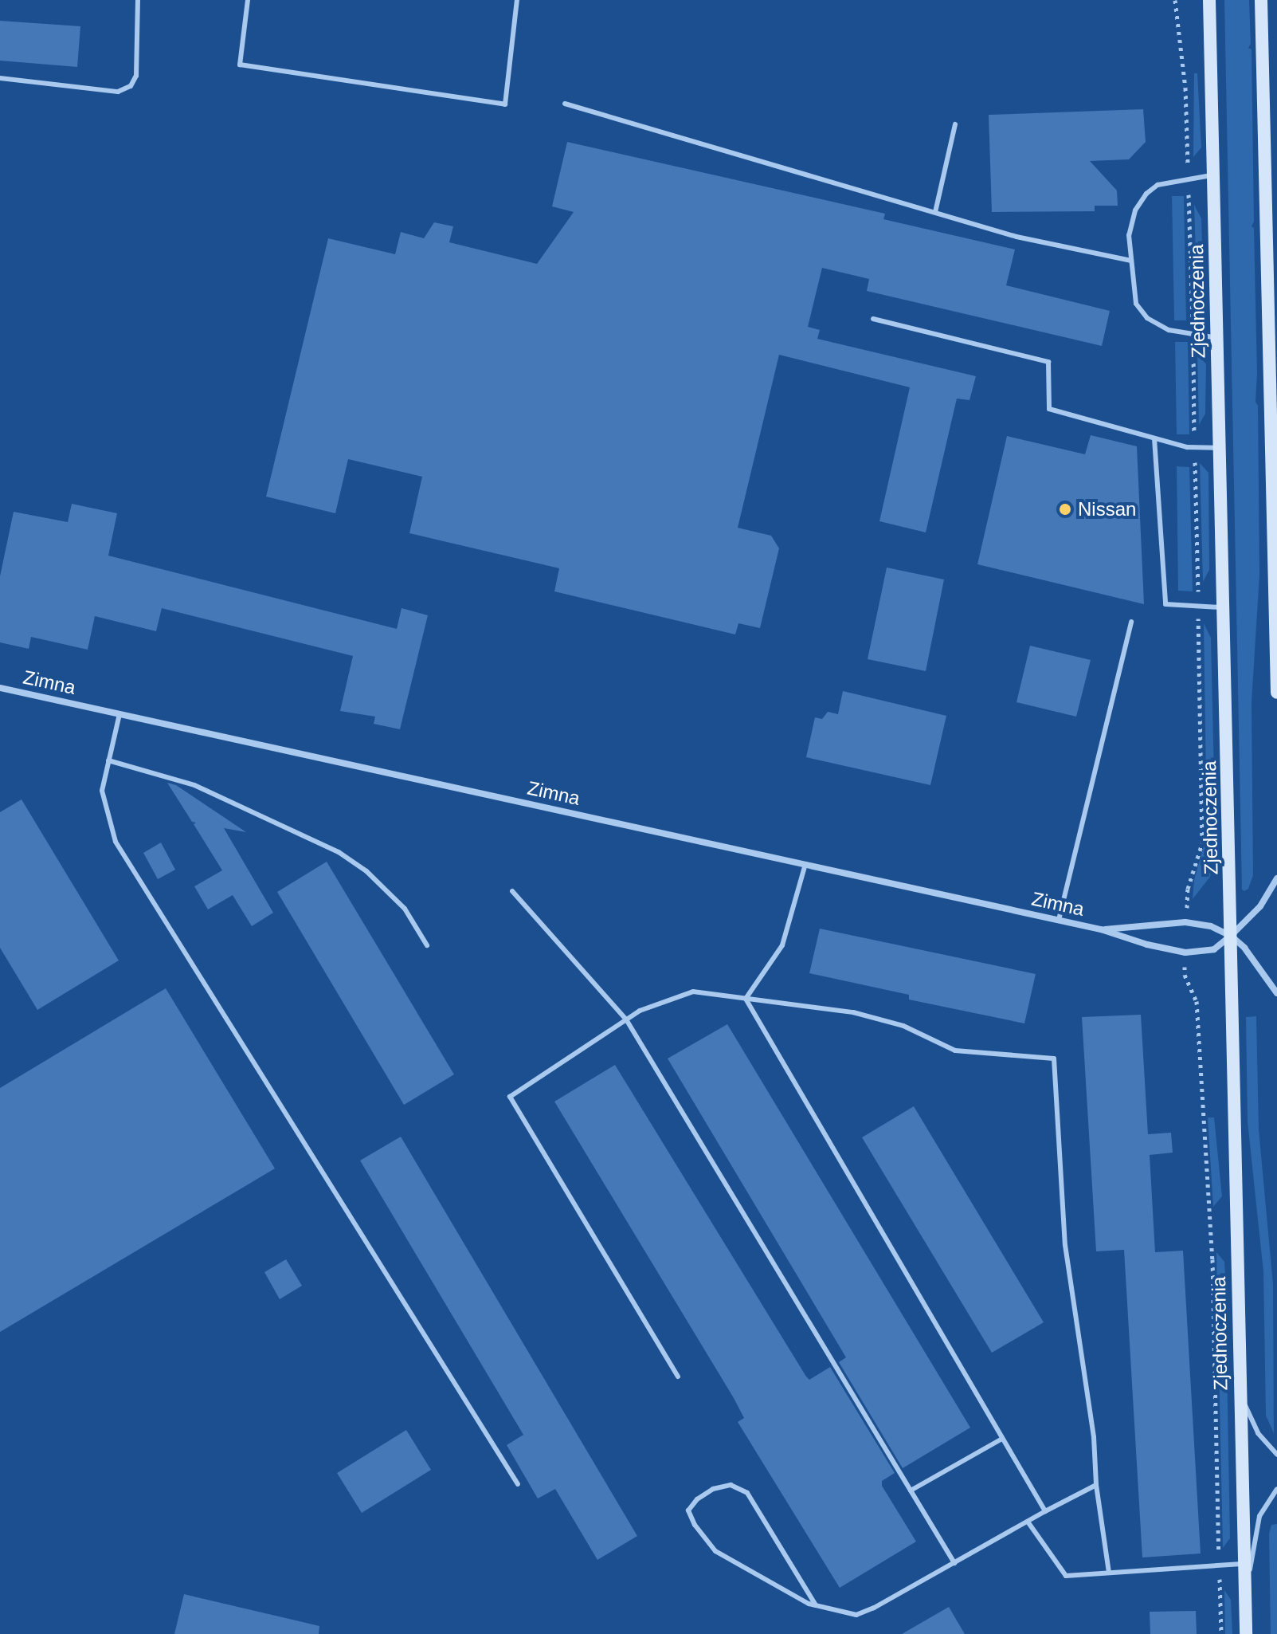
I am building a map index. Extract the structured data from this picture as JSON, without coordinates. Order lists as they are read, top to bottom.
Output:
{
  "streets": {
    "main road": ["Zjednoczenia"],
    "street": ["Zimna"]
  },
  "crossings": [
    ["Zjednoczenia", "Zimna"]
  ],
  "places": ["Nissan"]
}
